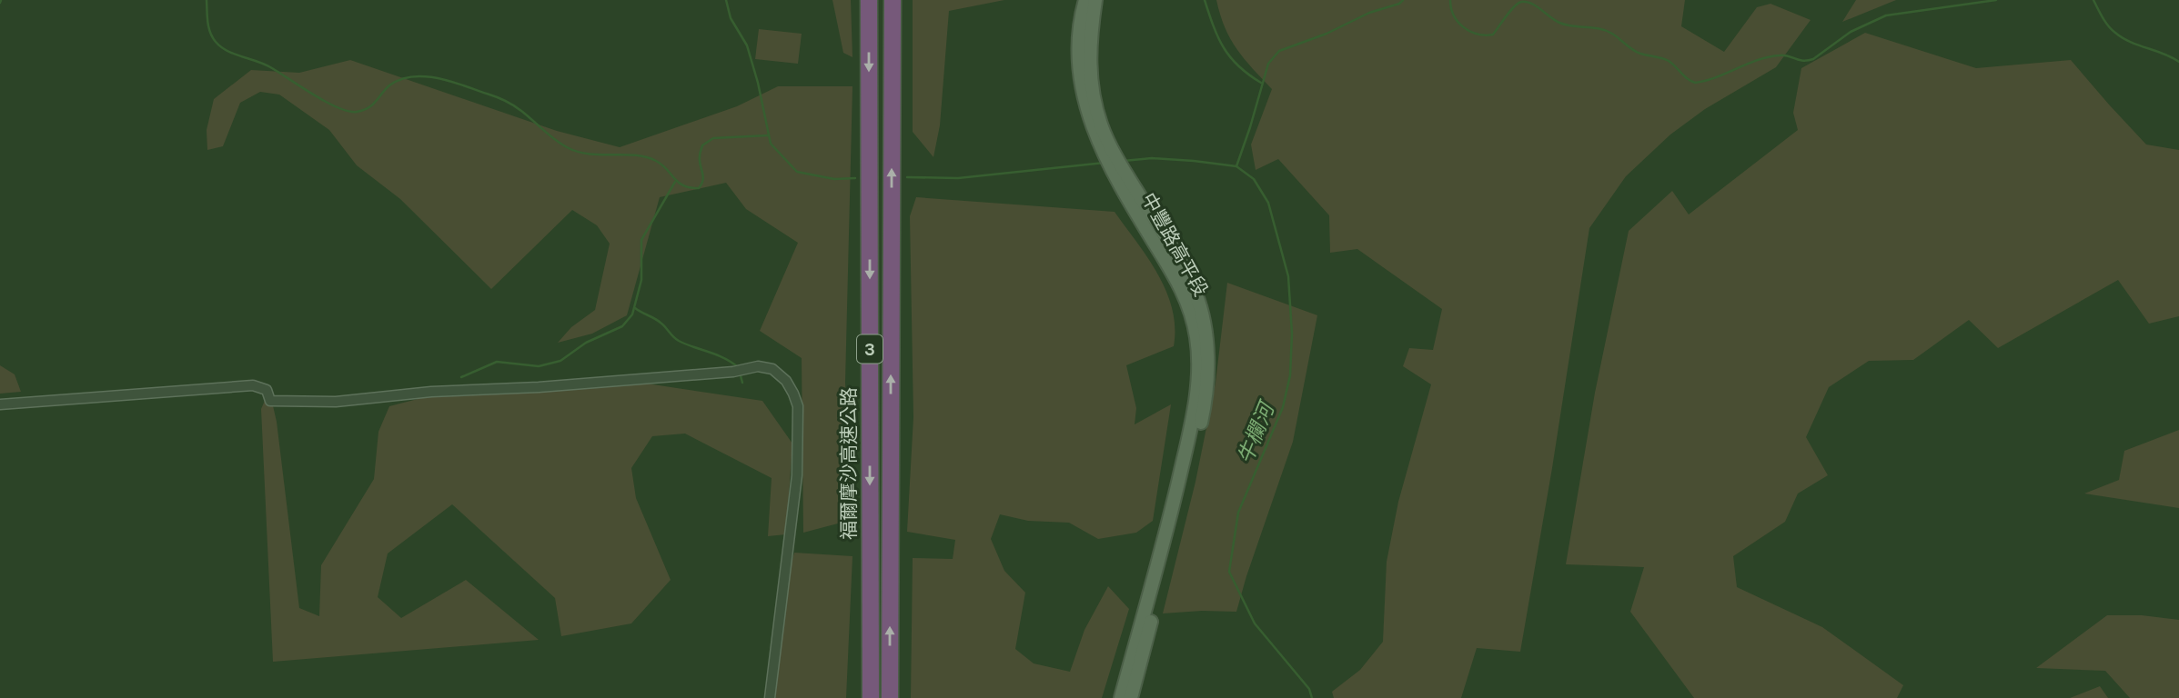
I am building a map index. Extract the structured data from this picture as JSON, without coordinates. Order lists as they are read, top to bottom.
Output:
{
  "streets": {
    "highway": ["3", "福爾摩沙高速公路"],
    "main road": ["中豐路高平段"]
  },
  "water": ["牛欄河"]
}
